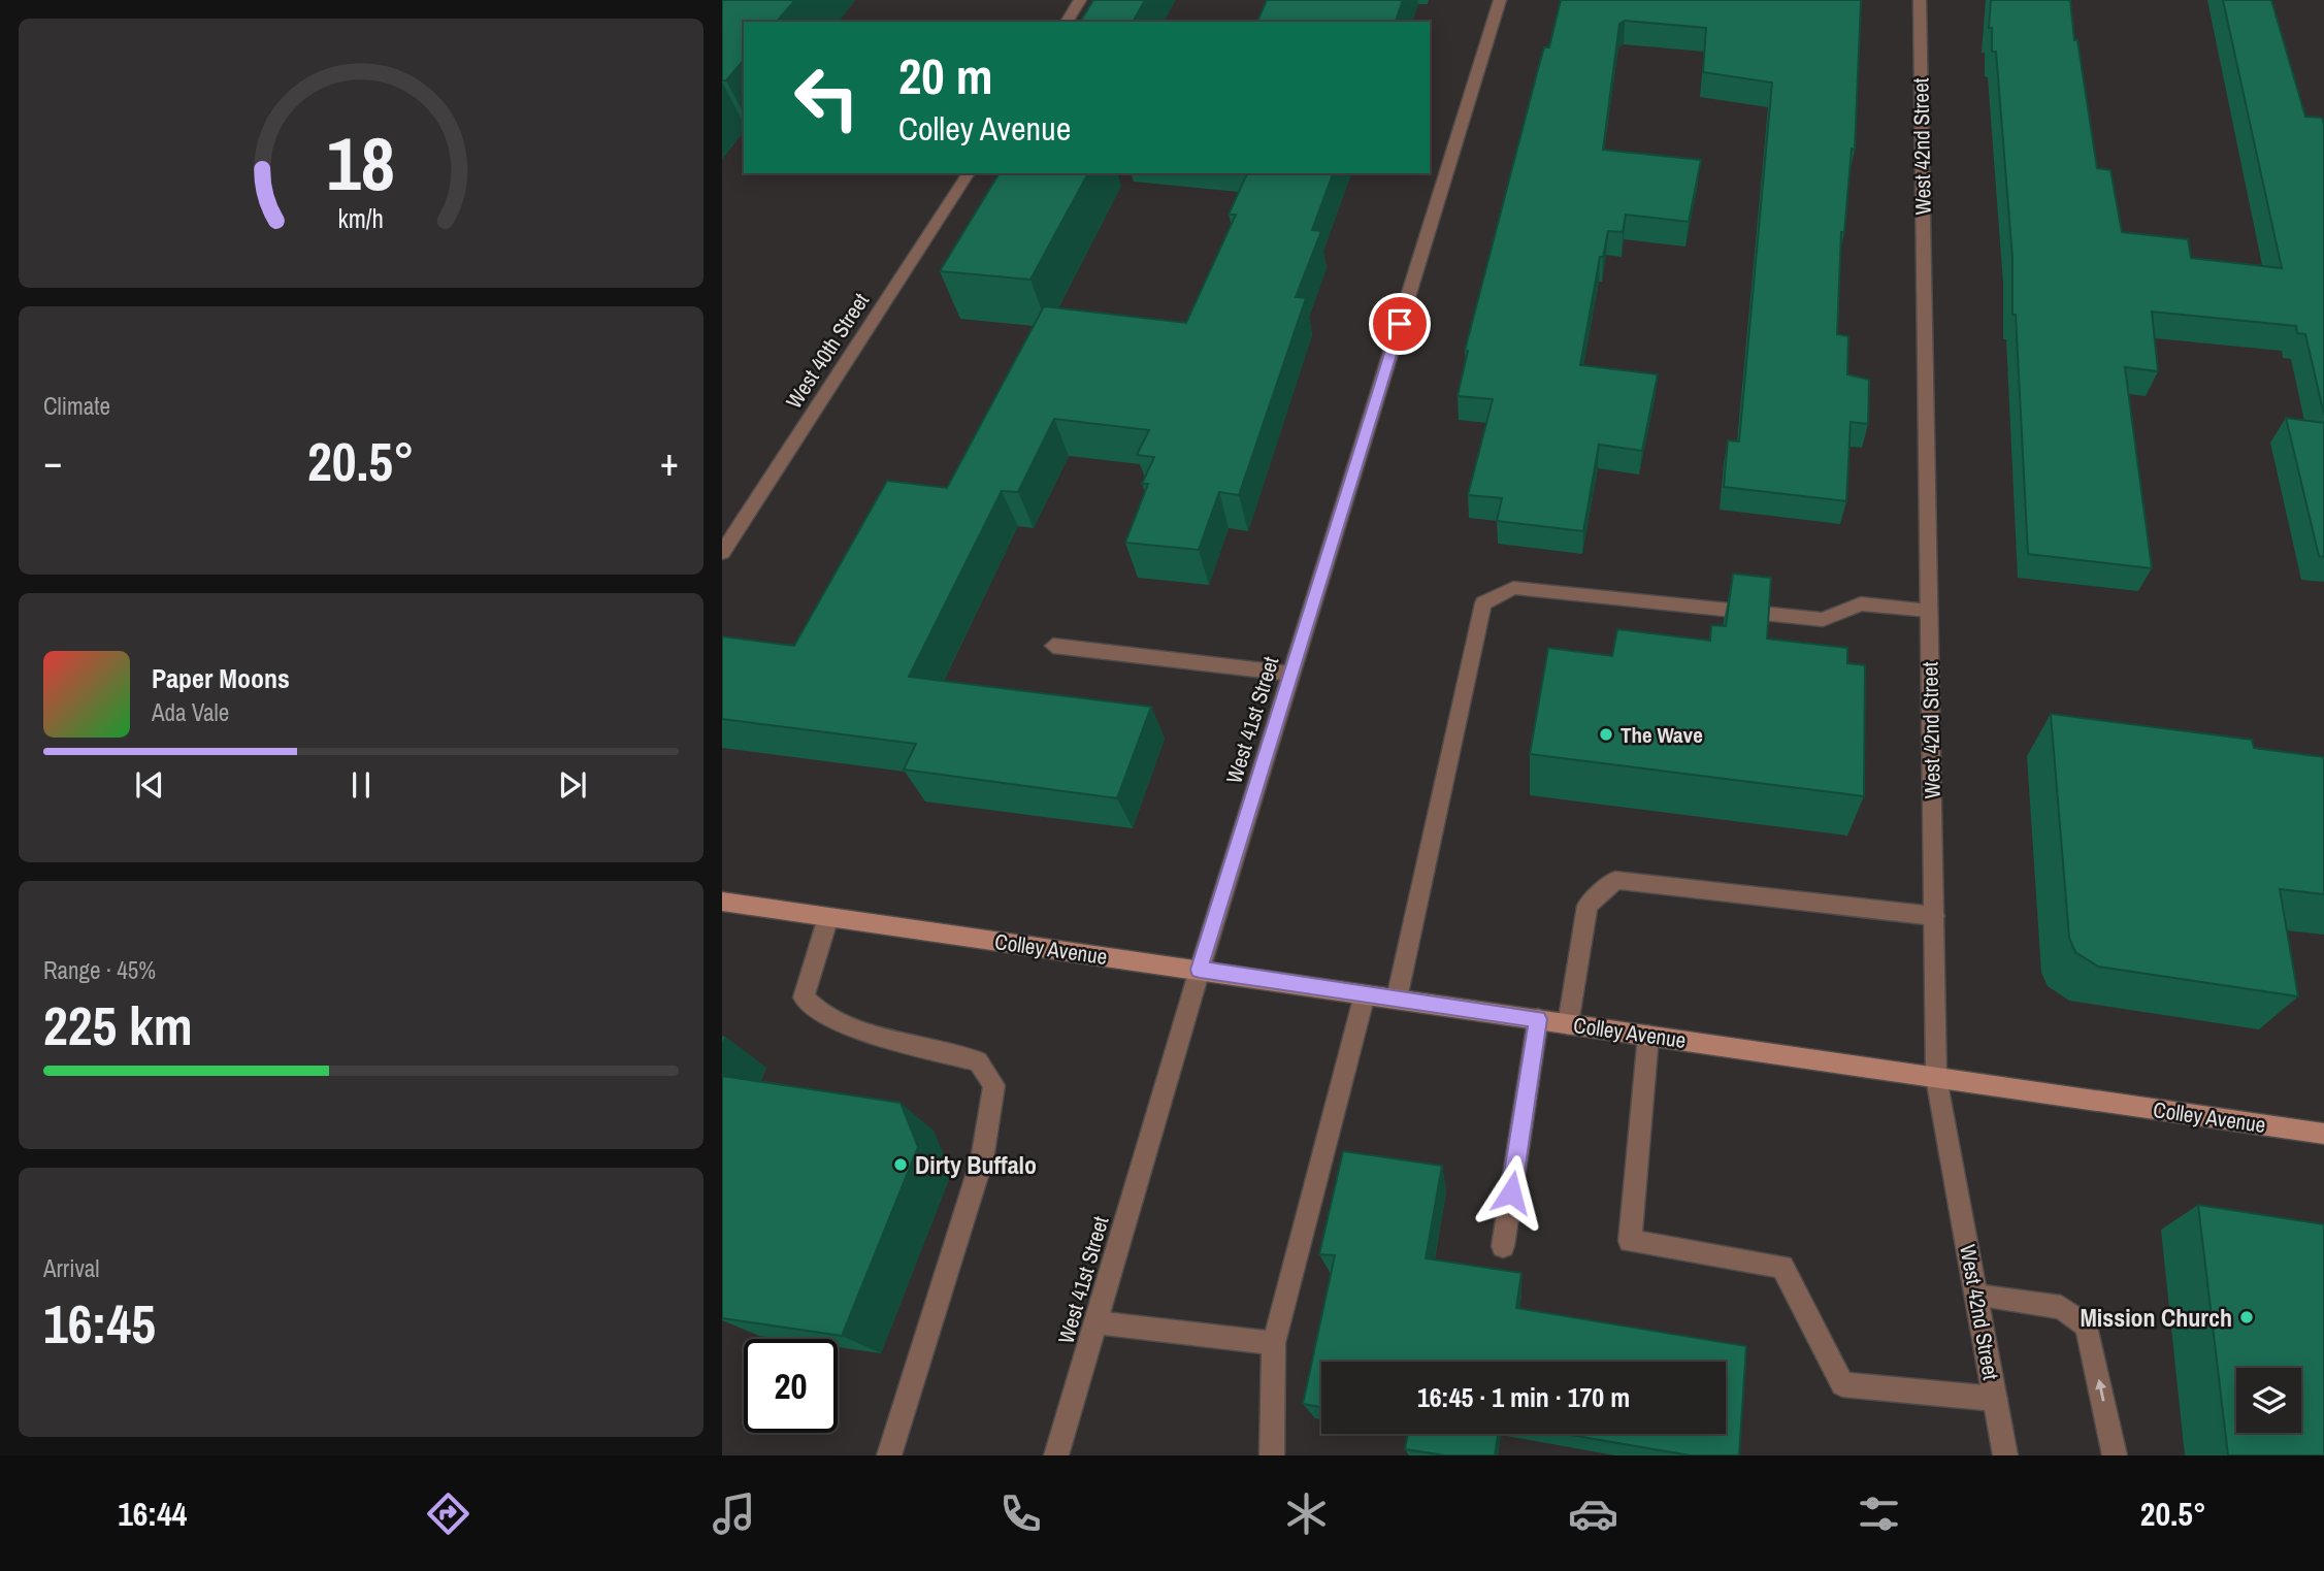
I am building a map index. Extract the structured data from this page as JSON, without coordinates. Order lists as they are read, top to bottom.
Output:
{
  "streets": {
    "main road": ["Colley Avenue"],
    "street": ["West 42nd Street", "West 40th Street", "West 41st Street"]
  },
  "crossings": [
    ["West 42nd Street", "Colley Avenue"],
    ["West 41st Street", "Colley Avenue"]
  ],
  "places": ["The Wave", "Dirty Buffalo", "Mission Church"],
  "page": {
    "turn": ["20 m", "Colley Avenue"],
    "tile": [
      "Climate",
      ["Range · 45%", "225 km"],
      ["Arrival", "16:45"]
    ],
    "heat": ["−", "20.5°", "+"],
    "song": ["Paper Moons", "Ada Vale"],
    "limit": "20",
    "trip": "16:45 · 1 min · 170 m",
    "tabs": ["16:44", "20.5°"],
    "gauge": ["18", "km/h"]
  }
}
